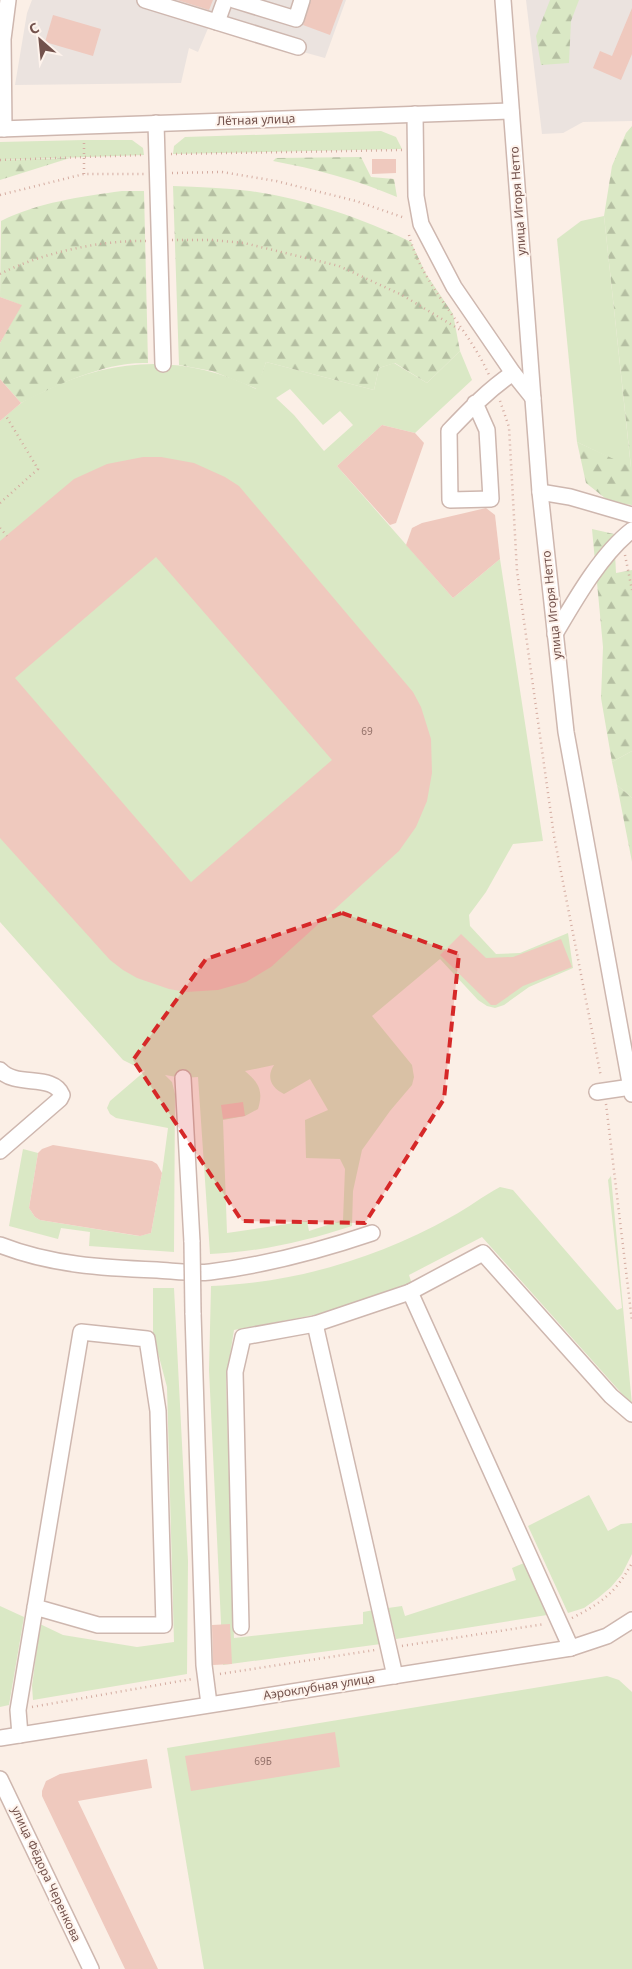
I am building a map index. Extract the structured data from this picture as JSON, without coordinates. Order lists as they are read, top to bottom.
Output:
{
  "streets": {
    "street": [
      "Лётная улица",
      "улица Игоря Нетто",
      "Аэроклубная улица",
      "улица Фёдора Черенкова"
    ]
  },
  "crossings": [
    ["Лётная улица", "улица Игоря Нетто"]
  ],
  "house_numbers": ["69", "69Б"],
  "north": "top left"
}
